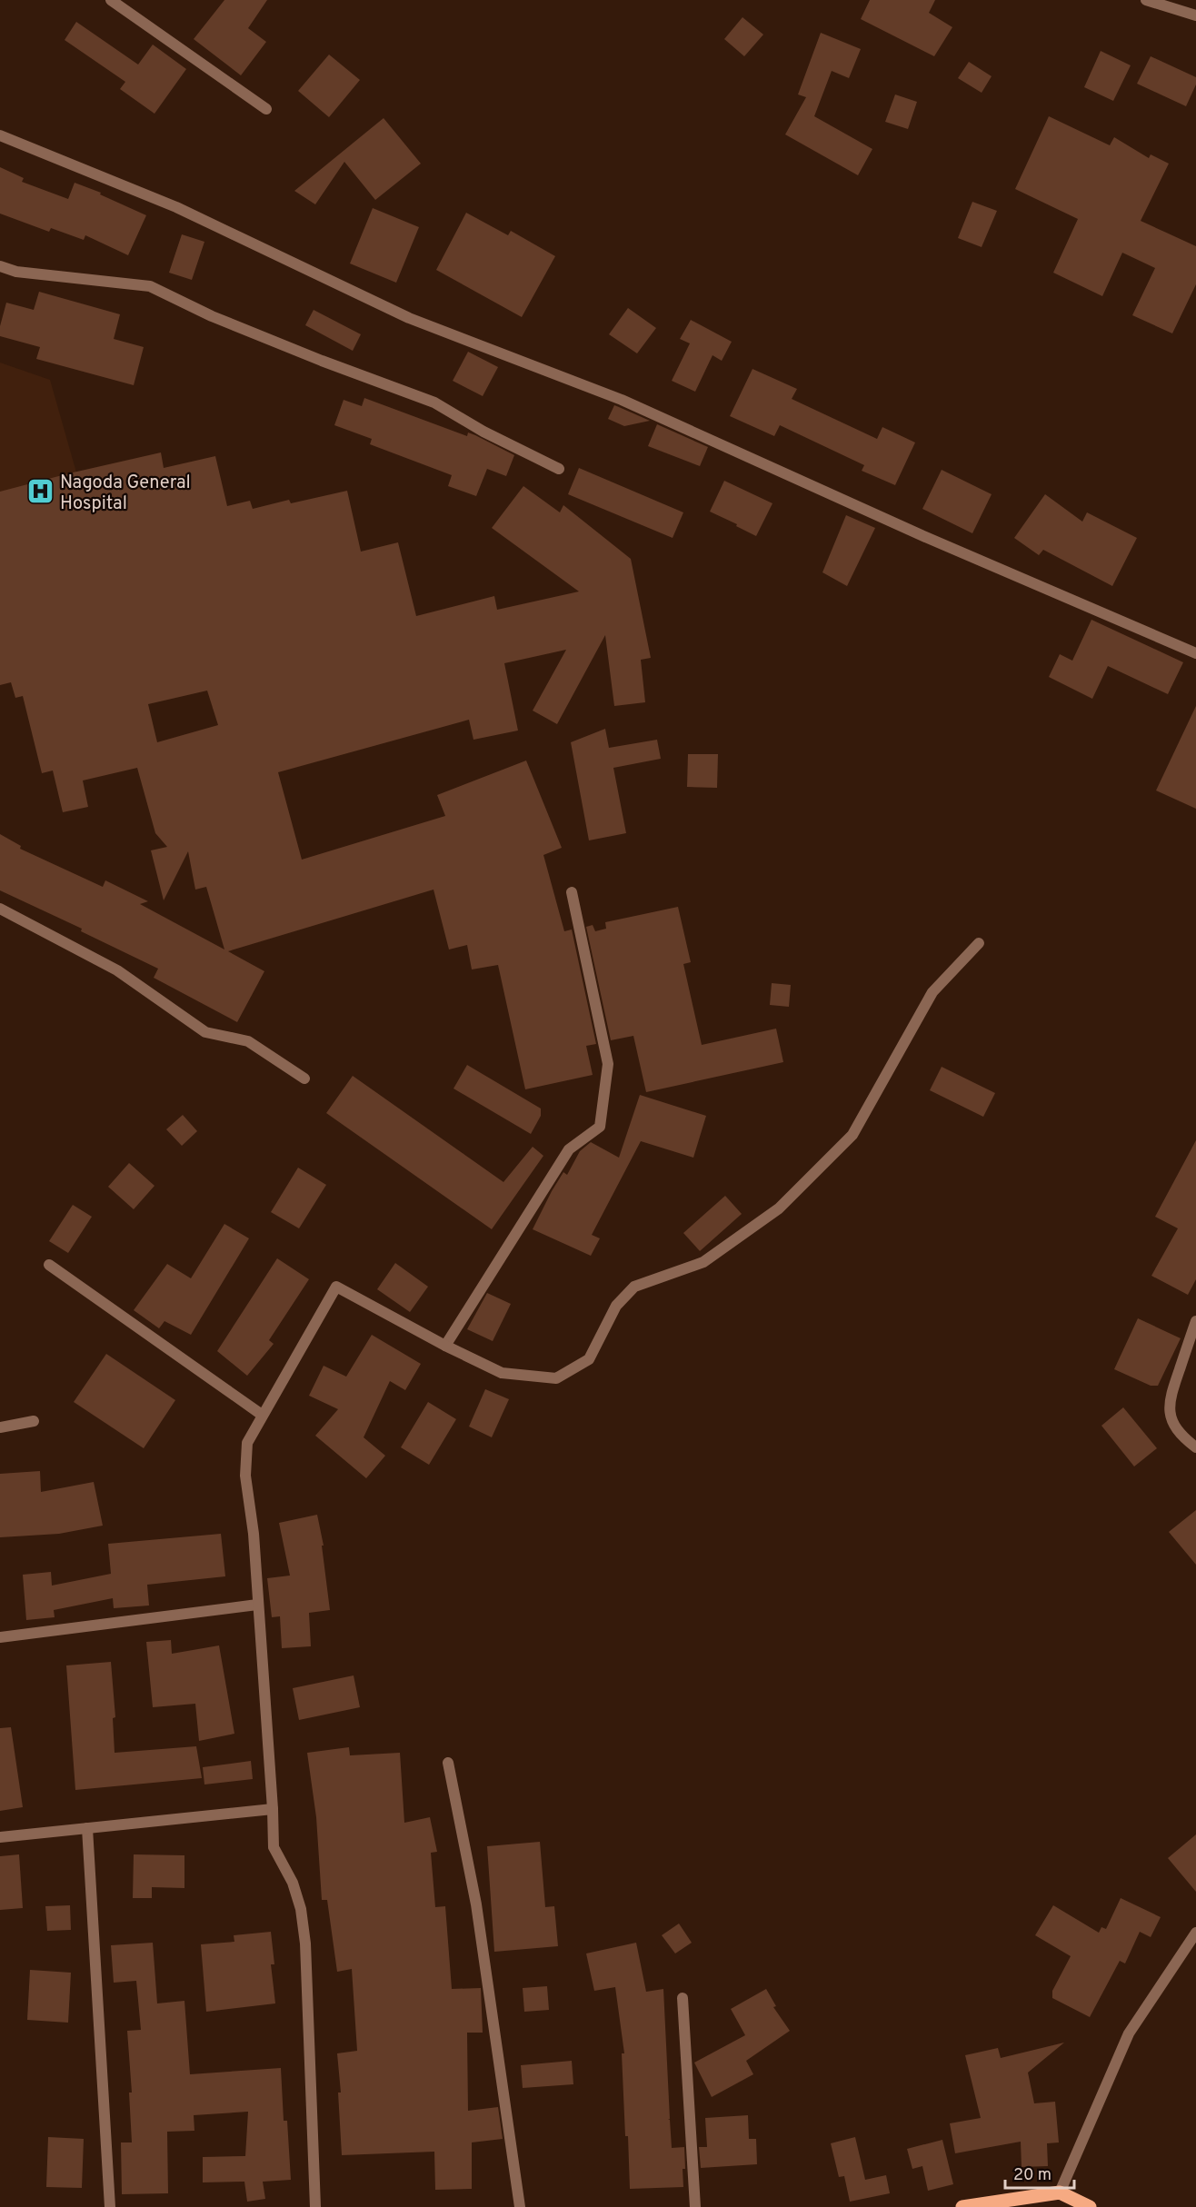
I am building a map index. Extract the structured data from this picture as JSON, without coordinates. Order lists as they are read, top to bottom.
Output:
{
  "places": {
    "hospital": ["Nagoda General Hospital"]
  },
  "scale_bar": "20 m"
}
